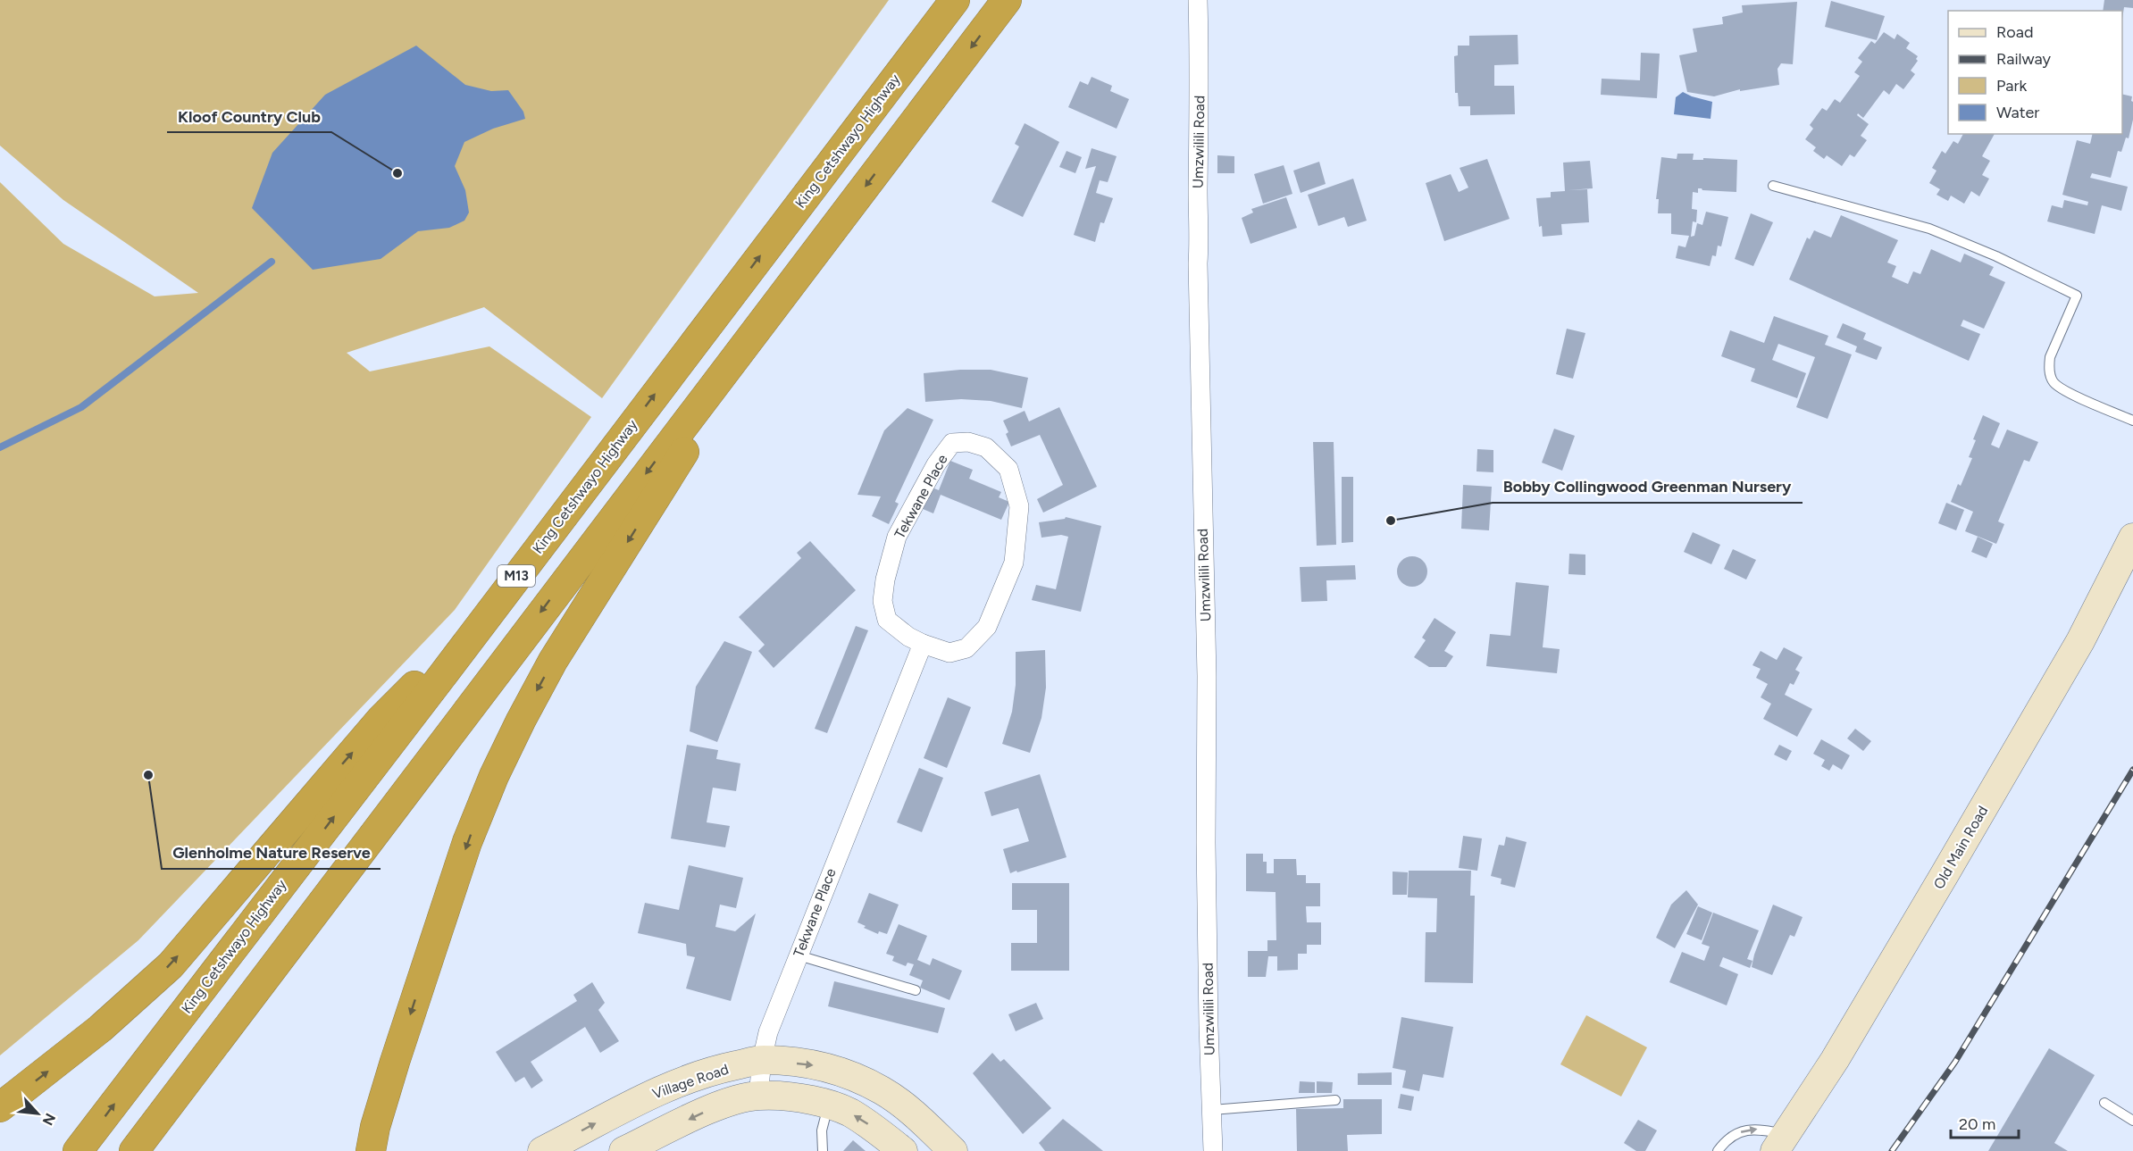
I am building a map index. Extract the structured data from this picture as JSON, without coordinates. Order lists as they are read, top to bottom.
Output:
{
  "streets": {
    "highway": ["King Cetshwayo Highway", "M13"],
    "street": [
      "Umzwilili Road",
      "Tekwane Place",
      "Old Main Road",
      "Village Road"
    ]
  },
  "crossings": [
    ["Tekwane Place", "Village Road"]
  ],
  "places": ["Kloof Country Club", "Bobby Collingwood Greenman Nursery", "Glenholme Nature Reserve"],
  "legend": [
    "Road",
    "Railway",
    "Park",
    "Water"
  ],
  "scale_bar": "20 m",
  "north": "bottom right"
}
